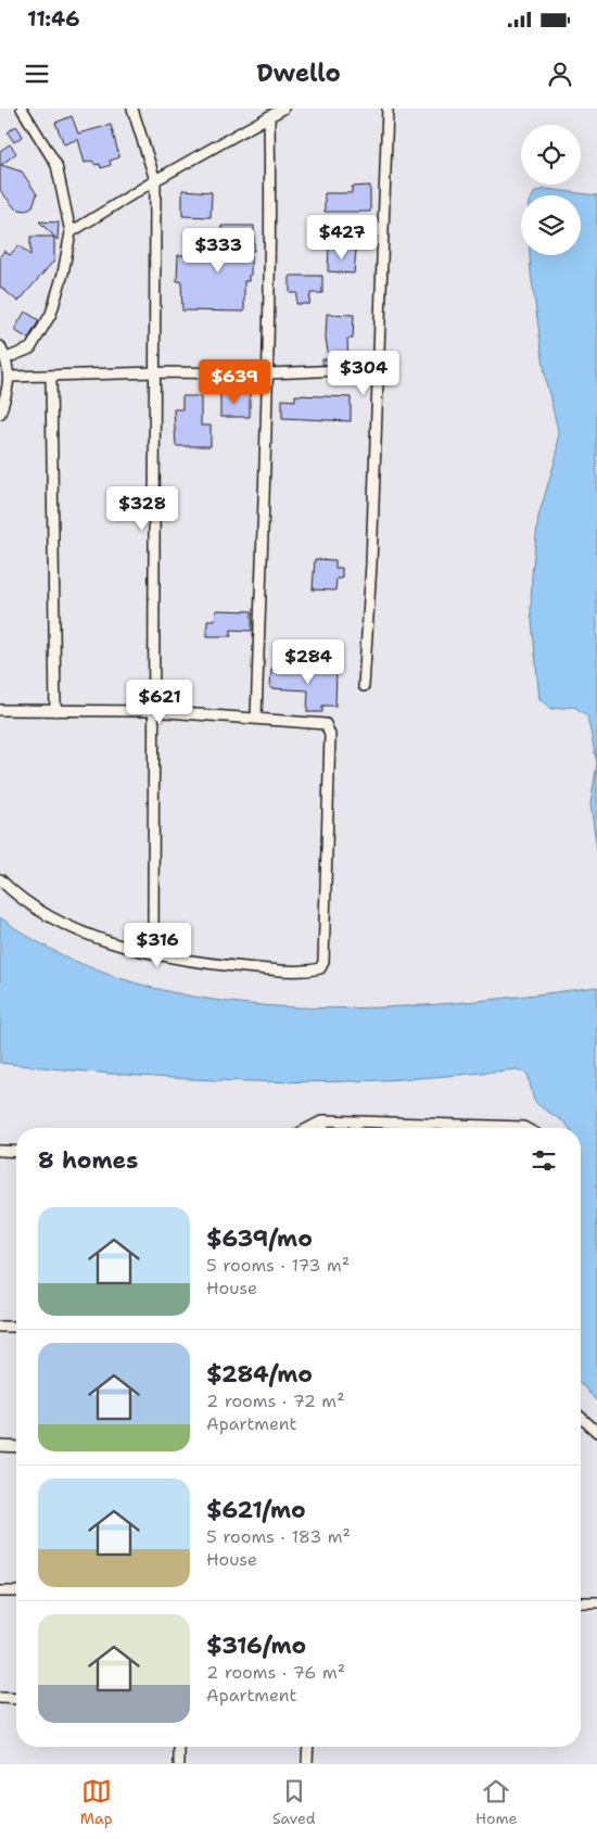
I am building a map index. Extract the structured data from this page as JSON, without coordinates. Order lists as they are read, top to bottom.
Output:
{
  "page": {
    "status": "11:46",
    "header": "Dwello",
    "price": [
      "$427",
      "$333",
      "$304",
      "$639",
      "$328",
      "$284",
      "$621",
      "$316"
    ],
    "heading": "8 homes",
    "list": [
      {
        "name": "$639/mo",
        "note": "5 rooms · 173 m² · House"
      },
      {
        "name": "$284/mo",
        "note": "2 rooms · 72 m² · Apartment"
      },
      {
        "name": "$621/mo",
        "note": "5 rooms · 183 m² · House"
      },
      {
        "name": "$316/mo",
        "note": "2 rooms · 76 m² · Apartment"
      }
    ],
    "tabs": ["Map", "Saved", "Home"]
  }
}
